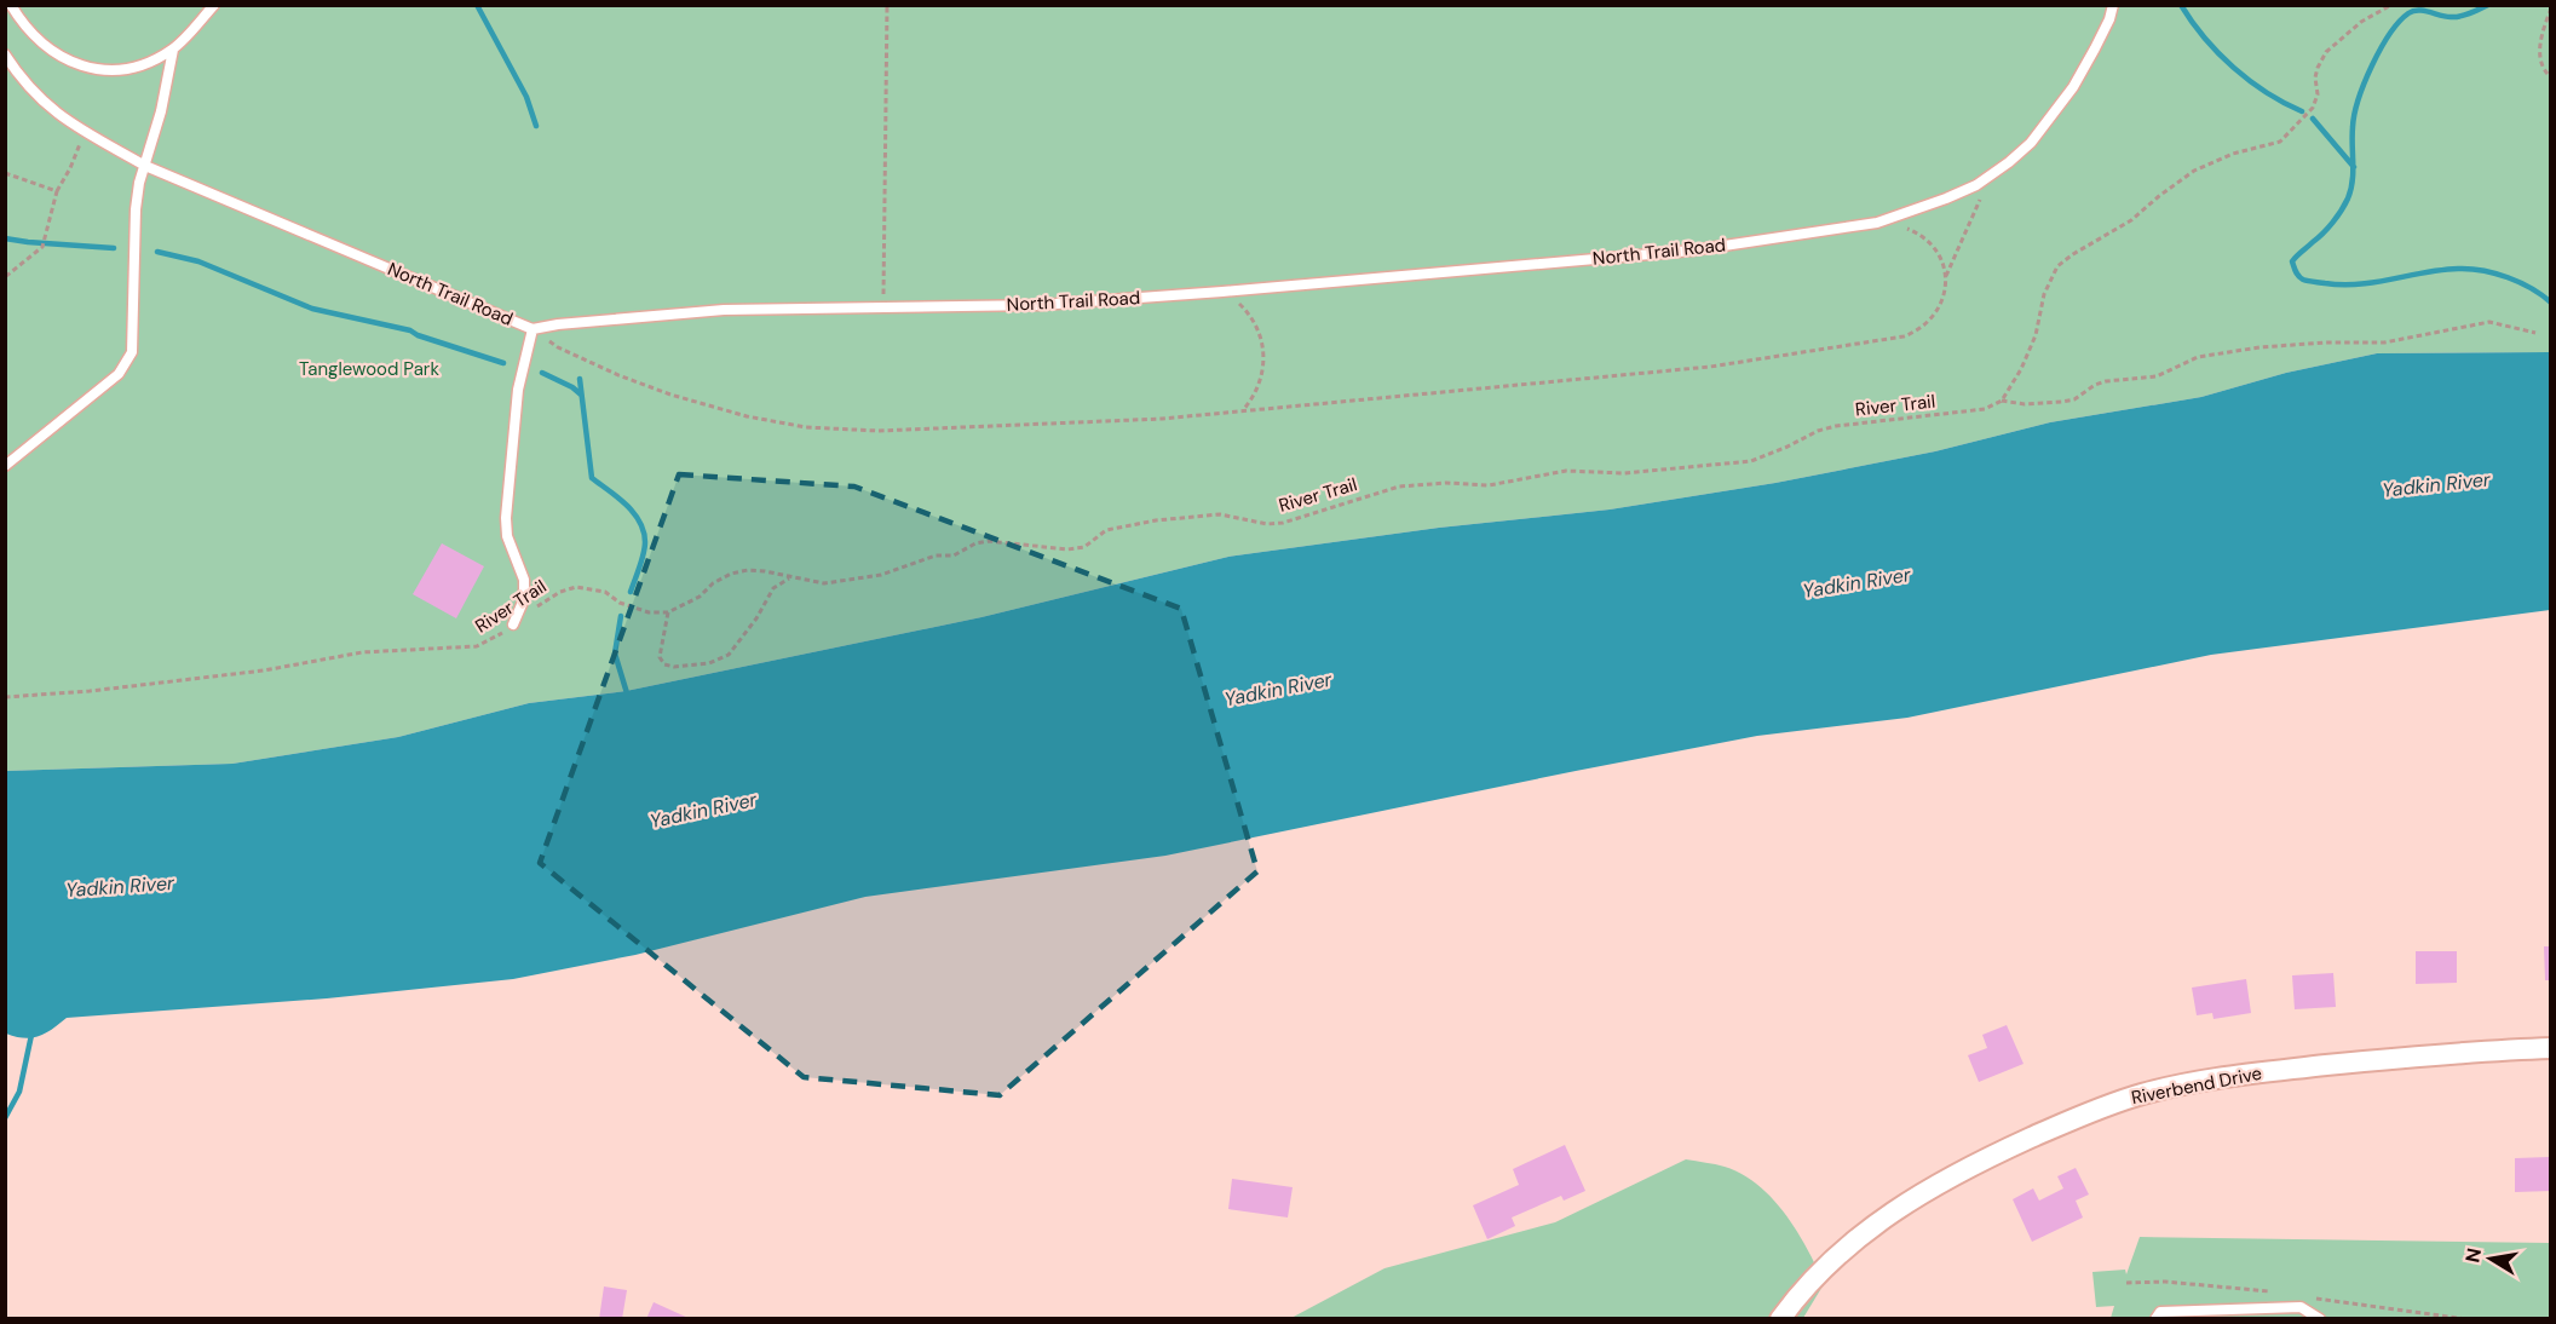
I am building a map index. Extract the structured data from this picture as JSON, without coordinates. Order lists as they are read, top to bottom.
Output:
{
  "streets": {
    "street": ["Riverbend Drive"],
    "lane": ["North Trail Road"],
    "path": ["River Trail"]
  },
  "water": ["Yadkin River"],
  "parks": ["Tanglewood Park"],
  "north": "left"
}
